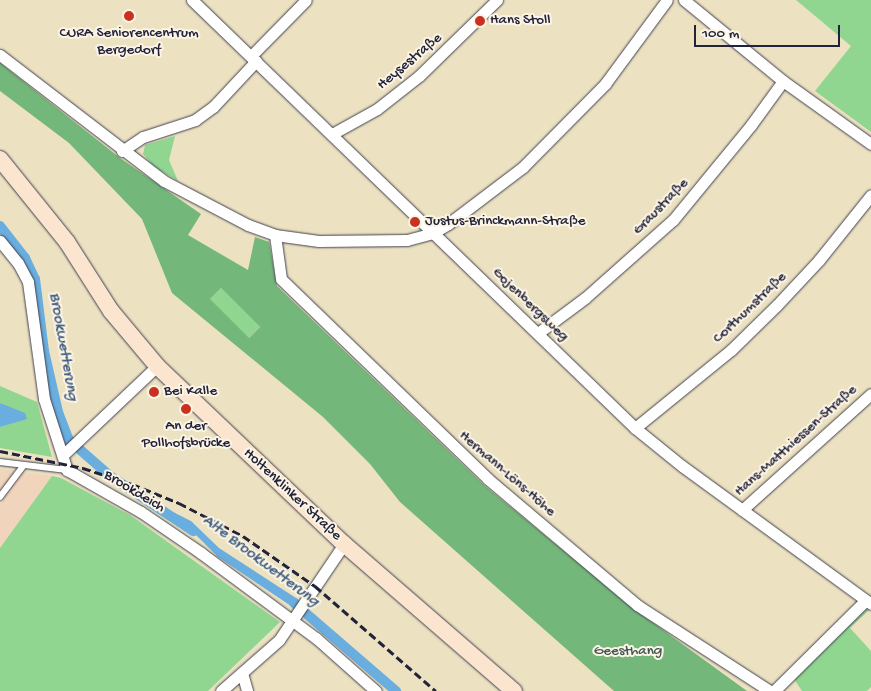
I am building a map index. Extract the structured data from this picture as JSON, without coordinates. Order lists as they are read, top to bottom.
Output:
{
  "streets": {
    "main road": ["Holtenklinker Straße"],
    "street": [
      "Heysestraße",
      "Graustraße",
      "Gojenbergsweg",
      "Corthumstraße",
      "Hans-Matthiessen-Straße",
      "Hermann-Löns-Höhe",
      "Brookdeich"
    ]
  },
  "crossings": [
    ["Heysestraße", "Gojenbergsweg"],
    ["Graustraße", "Gojenbergsweg"],
    ["Gojenbergsweg", "Corthumstraße"],
    ["Gojenbergsweg", "Hans-Matthiessen-Straße"]
  ],
  "water": ["Brookwetterung", "Alte Brookwetterung"],
  "parks": ["Geesthang"],
  "places": [
    "CURA Seniorencentrum Bergedorf",
    "Hans Stoll",
    "Justus-Brinckmann-Straße",
    "Bei Kalle",
    "An der Pollhofsbrücke"
  ],
  "scale_bar": "100 m"
}
